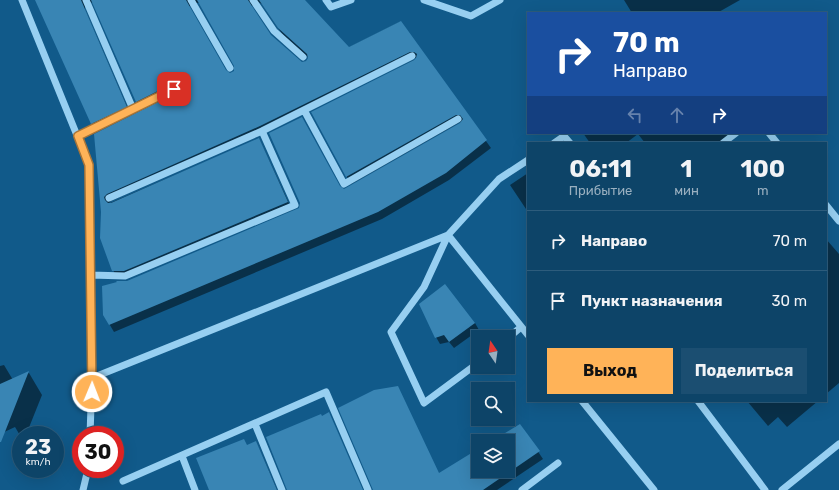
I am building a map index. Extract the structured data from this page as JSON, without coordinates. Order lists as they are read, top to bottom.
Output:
{
  "north": "top",
  "page": {
    "turn": ["70 m", "Направо"],
    "eta": [
      "06:11",
      "Прибытие",
      "1",
      "мин",
      "100",
      "m"
    ],
    "list": [
      {
        "name": "Направо",
        "value": "70 m"
      },
      {
        "name": "Пункт назначения",
        "value": "30 m"
      }
    ],
    "buttons": ["Выход", "Поделиться"],
    "speed": "23 km/h",
    "limit": "30"
  }
}
